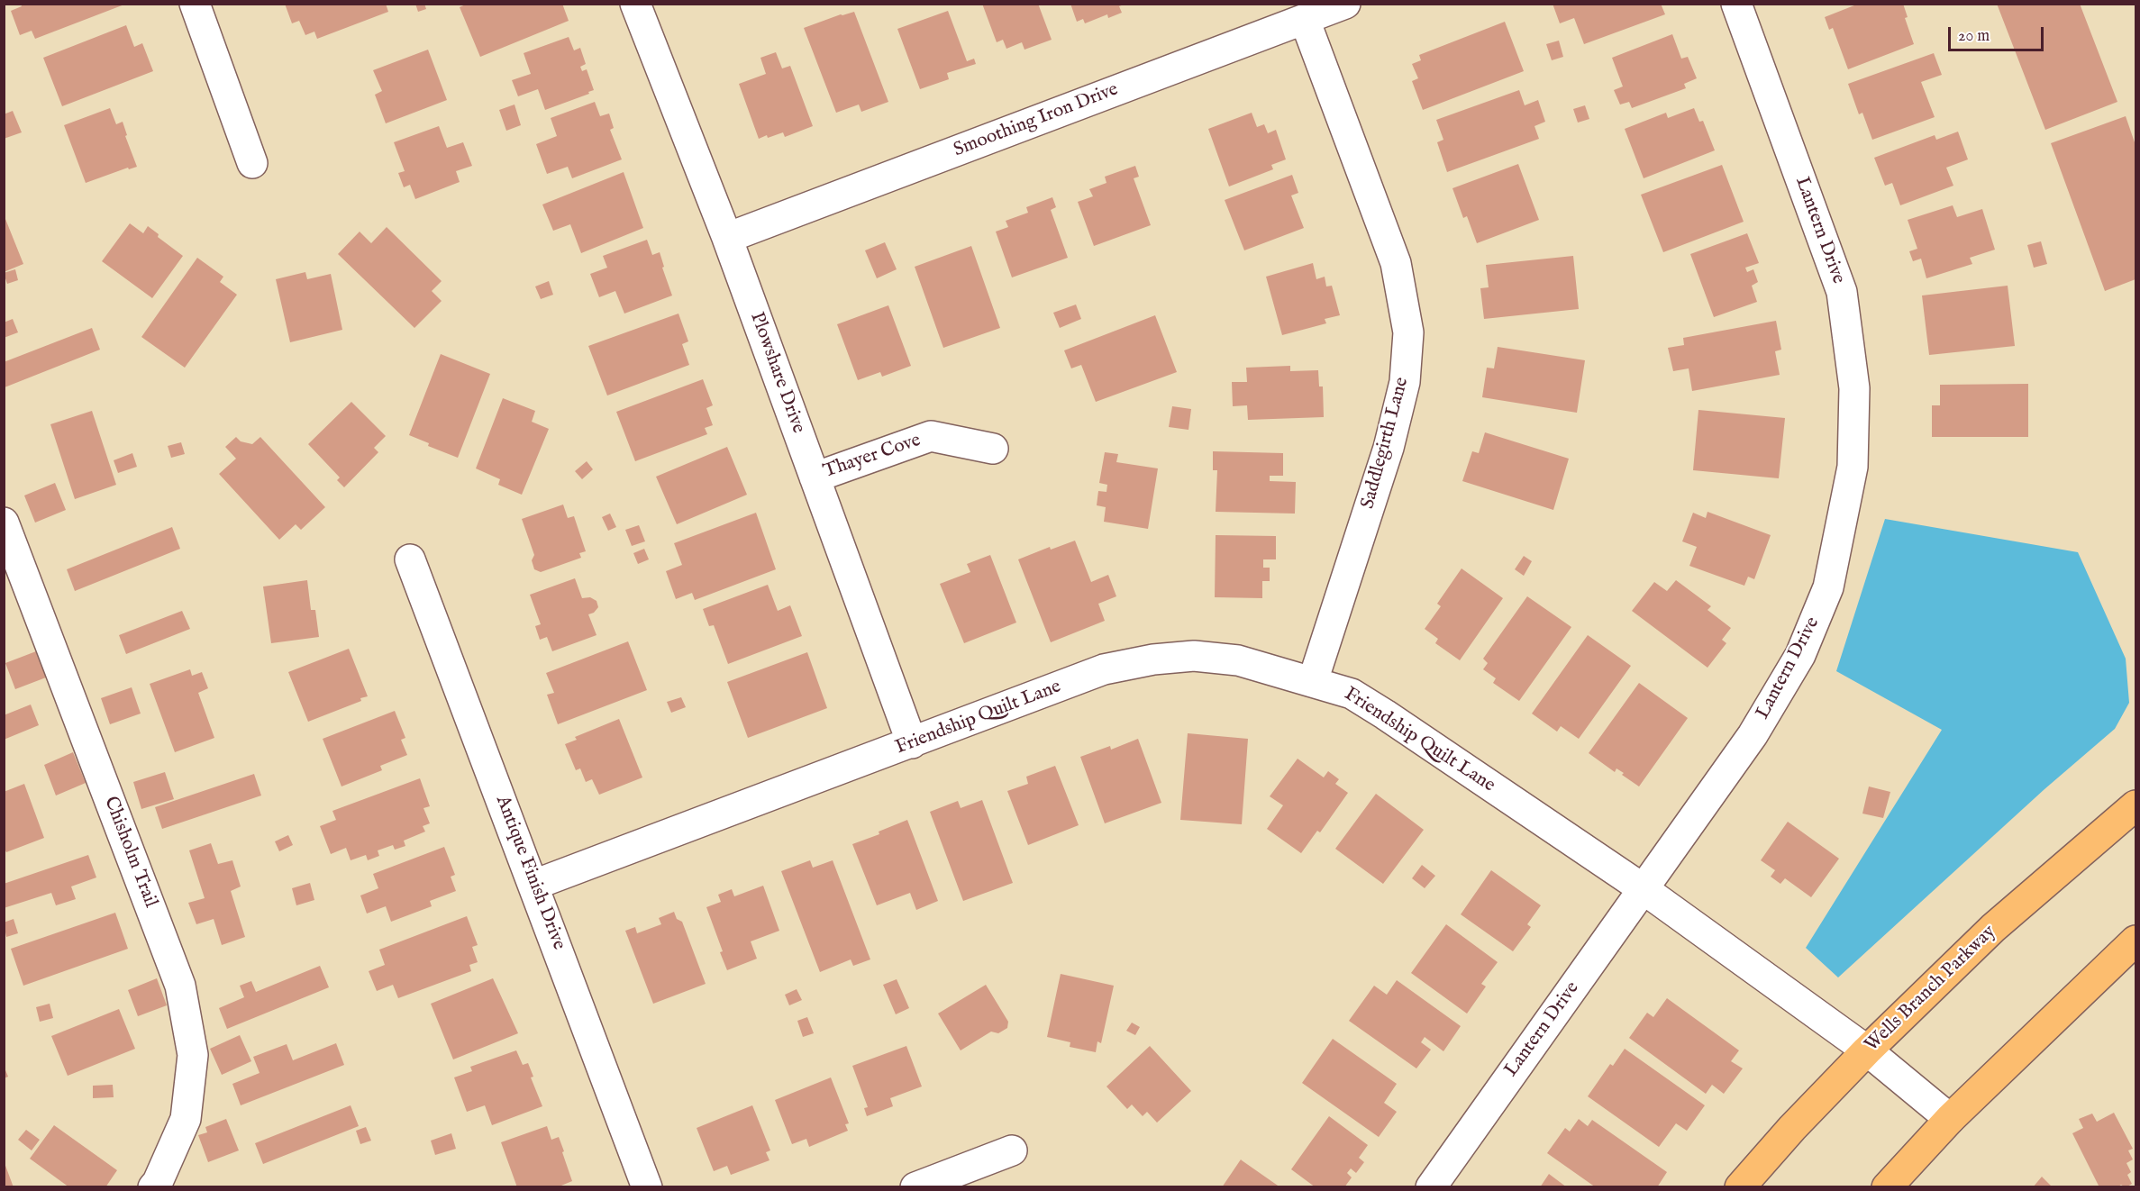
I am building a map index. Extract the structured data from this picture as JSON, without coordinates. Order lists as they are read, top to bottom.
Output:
{
  "streets": {
    "main road": ["Wells Branch Parkway"],
    "street": [
      "Smoothing Iron Drive",
      "Lantern Drive",
      "Plowshare Drive",
      "Saddlegirth Lane",
      "Thayer Cove",
      "Friendship Quilt Lane",
      "Chisholm Trail",
      "Antique Finish Drive"
    ]
  },
  "crossings": [
    ["Smoothing Iron Drive", "Plowshare Drive"],
    ["Smoothing Iron Drive", "Saddlegirth Lane"],
    ["Lantern Drive", "Friendship Quilt Lane"],
    ["Plowshare Drive", "Thayer Cove"],
    ["Plowshare Drive", "Friendship Quilt Lane"],
    ["Saddlegirth Lane", "Friendship Quilt Lane"],
    ["Friendship Quilt Lane", "Antique Finish Drive"],
    ["Friendship Quilt Lane", "Wells Branch Parkway"]
  ],
  "scale_bar": "20 m"
}
